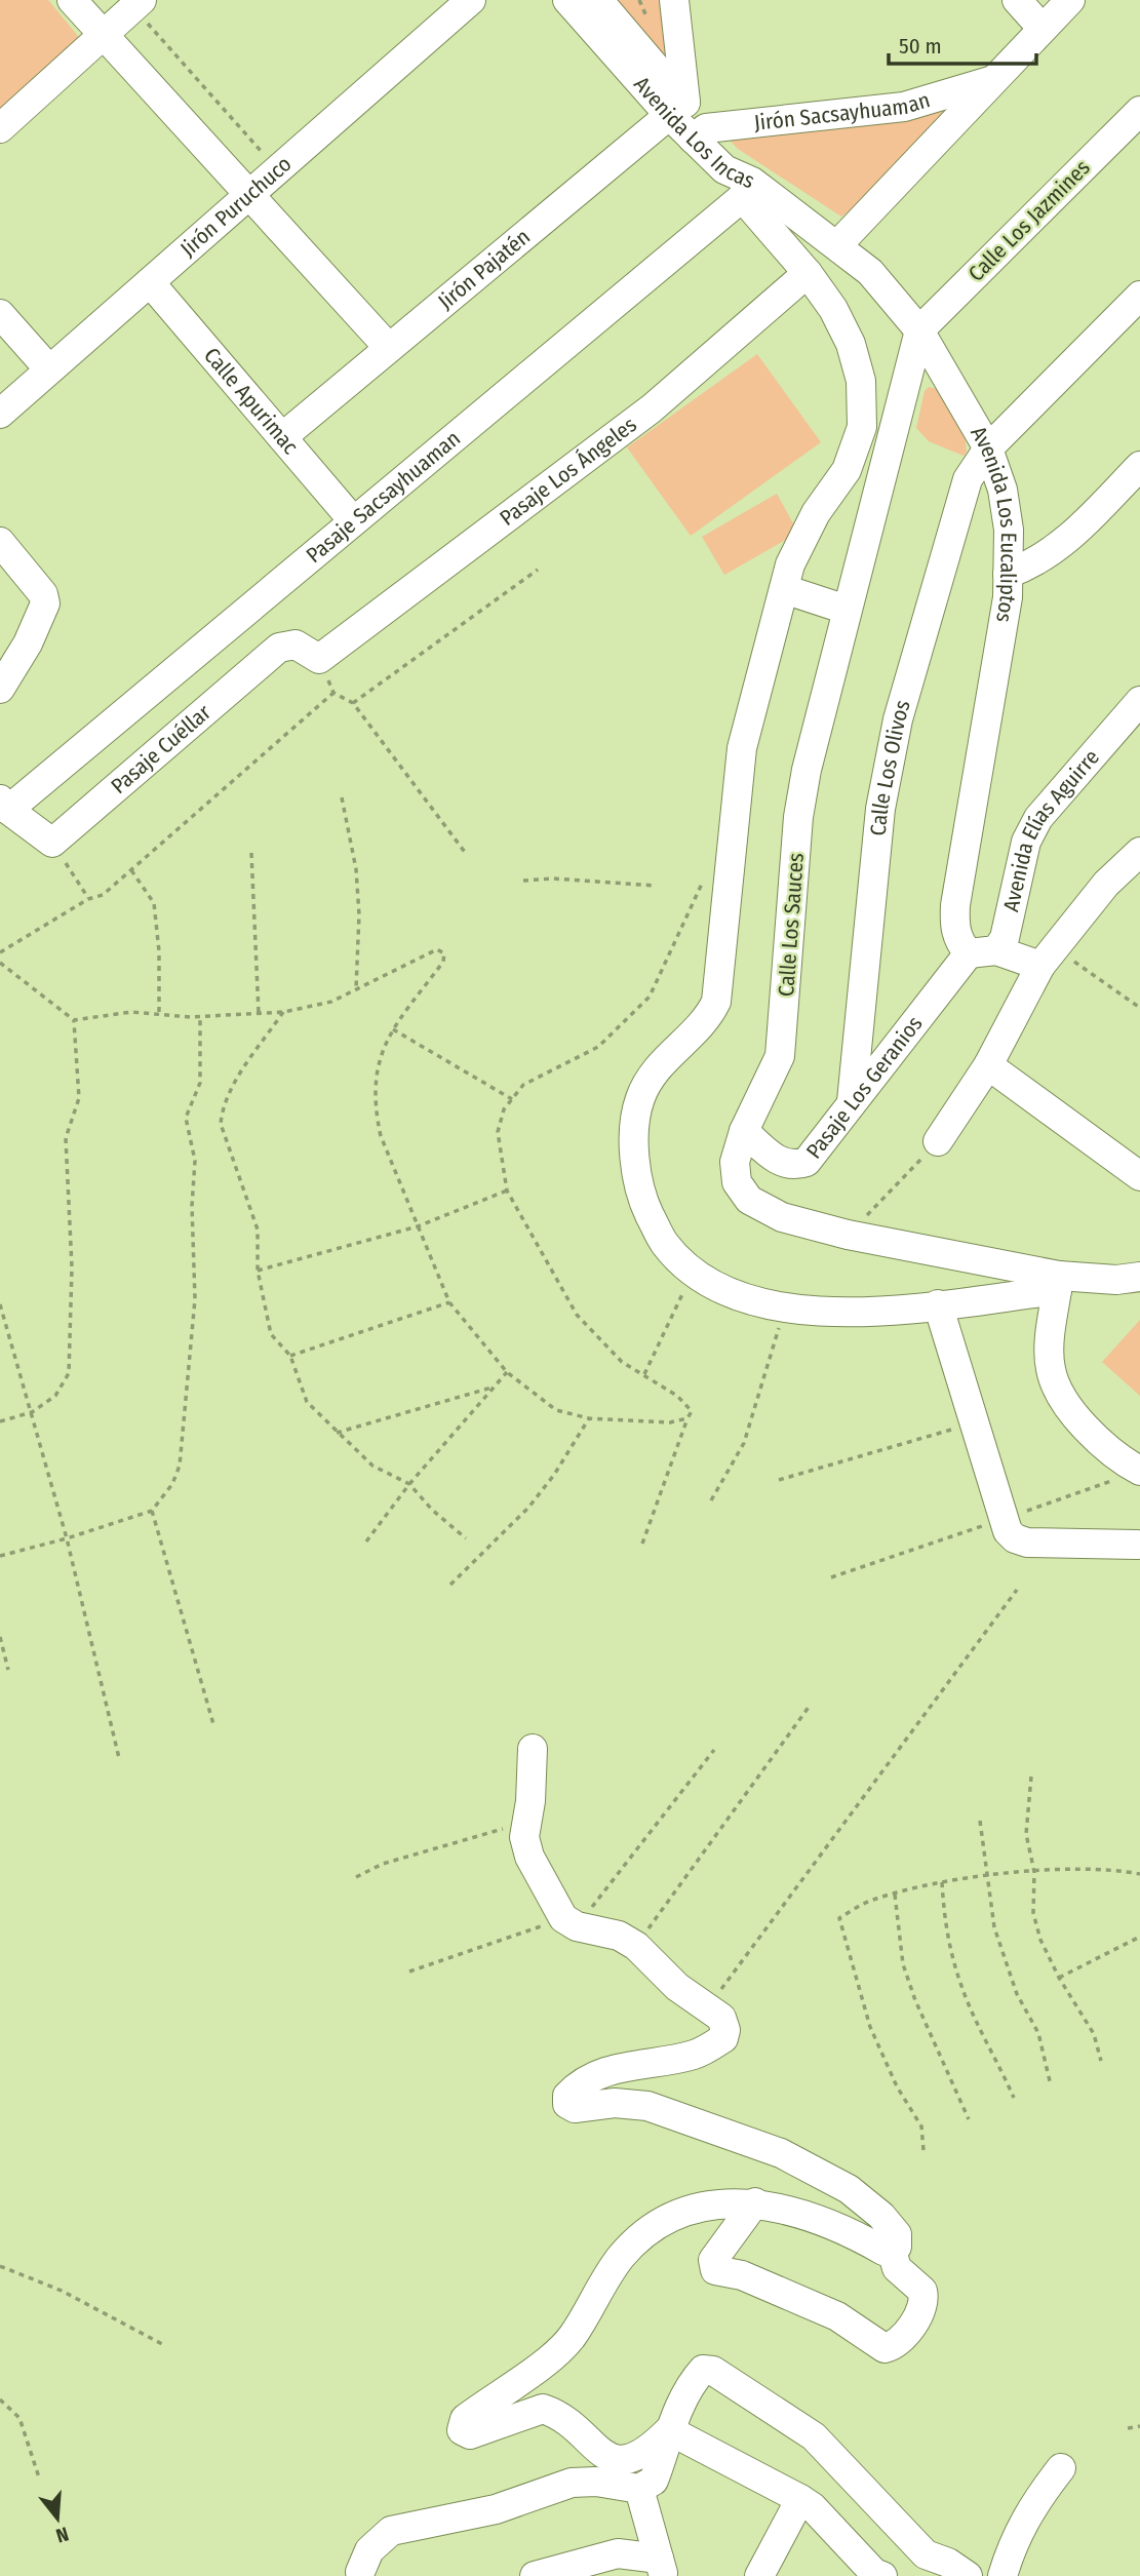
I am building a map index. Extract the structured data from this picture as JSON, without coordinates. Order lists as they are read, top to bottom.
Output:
{
  "streets": {
    "street": [
      "Jirón Sacsayhuaman",
      "Avenida Los Incas",
      "Jirón Puruchuco",
      "Calle Los Jazmines",
      "Jirón Pajatén",
      "Calle Apurimac",
      "Pasaje Los Ángeles",
      "Pasaje Sacsayhuaman",
      "Avenida Los Eucaliptos",
      "Pasaje Cuéllar",
      "Calle Los Olivos",
      "Avenida Elías Aguirre",
      "Calle Los Sauces",
      "Pasaje Los Geranios"
    ]
  },
  "crossings": [
    ["Jirón Sacsayhuaman", "Avenida Los Incas"],
    ["Jirón Sacsayhuaman", "Avenida Los Eucaliptos"],
    ["Avenida Los Incas", "Jirón Pajatén"],
    ["Avenida Los Incas", "Pasaje Sacsayhuaman"],
    ["Avenida Los Incas", "Avenida Los Eucaliptos"],
    ["Jirón Puruchuco", "Calle Apurimac"],
    ["Calle Los Jazmines", "Avenida Los Eucaliptos"],
    ["Calle Los Jazmines", "Calle Los Sauces"],
    ["Jirón Pajatén", "Calle Apurimac"],
    ["Calle Apurimac", "Pasaje Sacsayhuaman"],
    ["Pasaje Los Ángeles", "Pasaje Cuéllar"],
    ["Pasaje Sacsayhuaman", "Avenida Los Eucaliptos"],
    ["Avenida Los Eucaliptos", "Calle Los Olivos"],
    ["Avenida Los Eucaliptos", "Avenida Elías Aguirre"],
    ["Avenida Los Eucaliptos", "Calle Los Sauces"],
    ["Avenida Los Eucaliptos", "Pasaje Los Geranios"],
    ["Calle Los Olivos", "Pasaje Los Geranios"],
    ["Avenida Elías Aguirre", "Pasaje Los Geranios"],
    ["Calle Los Sauces", "Pasaje Los Geranios"]
  ],
  "scale_bar": "50 m",
  "north": "bottom"
}
